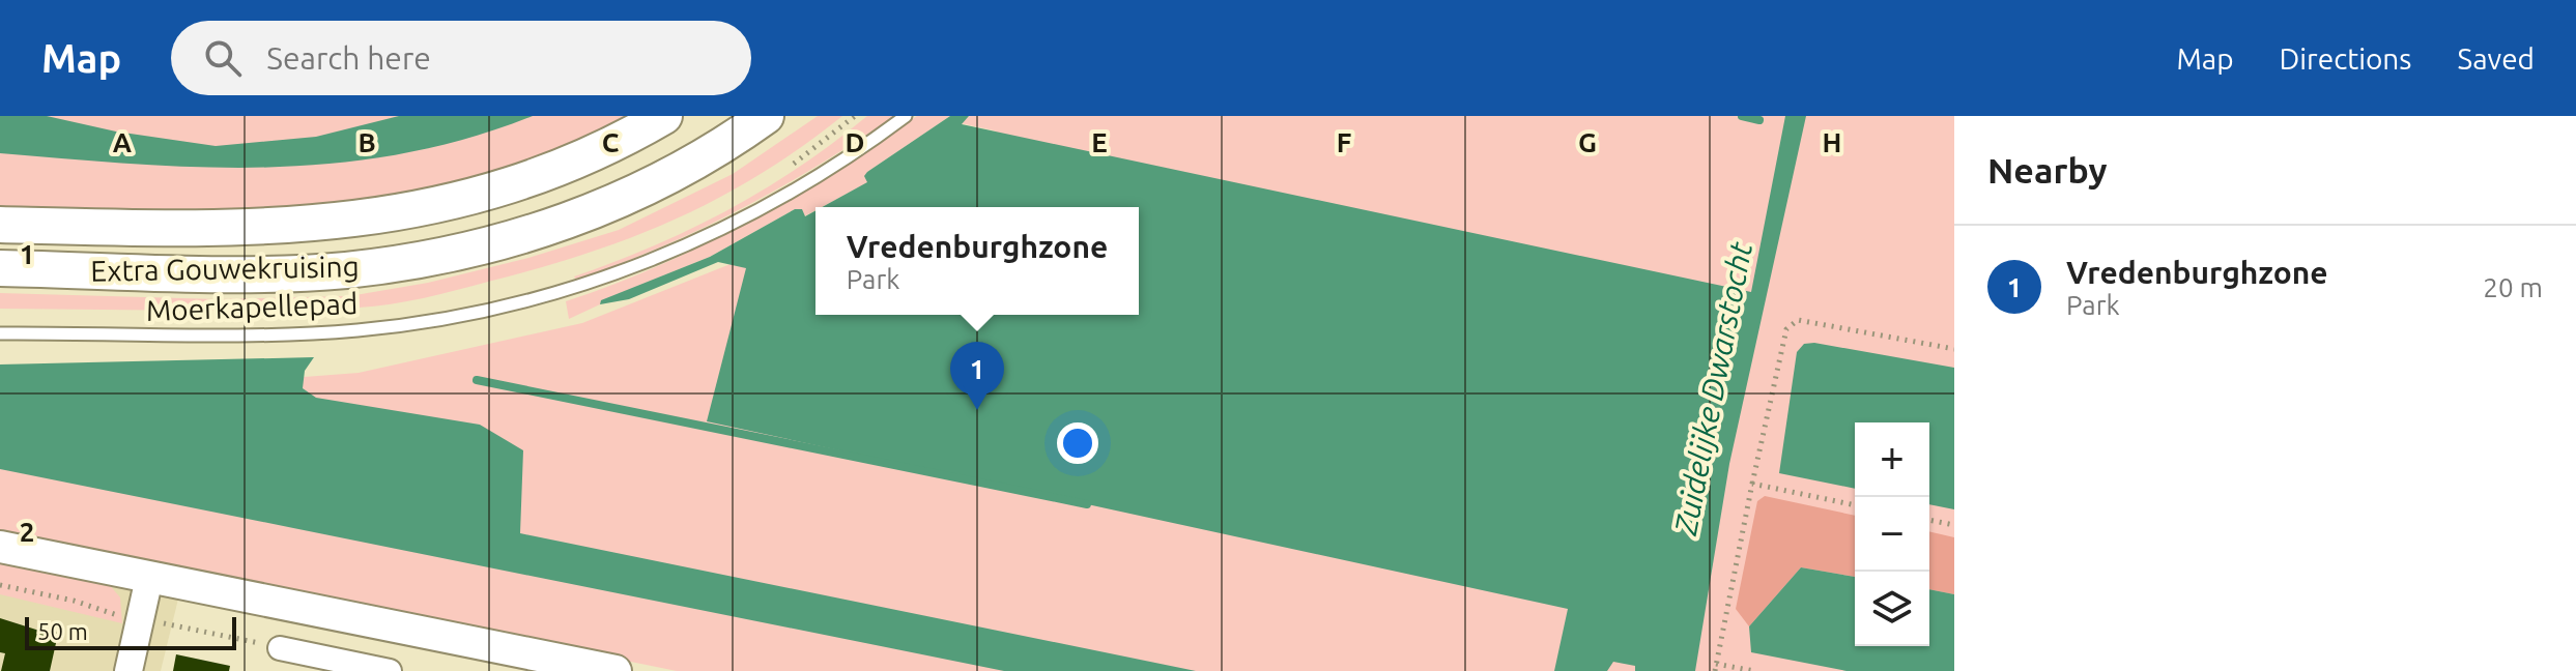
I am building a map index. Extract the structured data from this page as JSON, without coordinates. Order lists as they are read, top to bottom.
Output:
{
  "streets": {
    "main road": ["Extra Gouwekruising"],
    "lane": ["Moerkapellepad"]
  },
  "water": ["Zuidelijke Dwarstocht"],
  "scale_bar": "50 m",
  "page": {
    "header": "Map",
    "search": "Search here",
    "nav": ["Map", "Directions", "Saved"],
    "heading": "Nearby",
    "popup": ["Vredenburghzone", "Park"],
    "list": [
      {
        "mark": "1",
        "name": "Vredenburghzone",
        "note": "Park",
        "value": "20 m"
      }
    ],
    "pins": "1",
    "map_buttons": ["+", "−"],
    "scale": "50 m"
  },
  "grid": {
    "columns": [
      "A",
      "B",
      "C",
      "D",
      "E",
      "F",
      "G",
      "H"
    ],
    "rows": ["1", "2"]
  }
}
